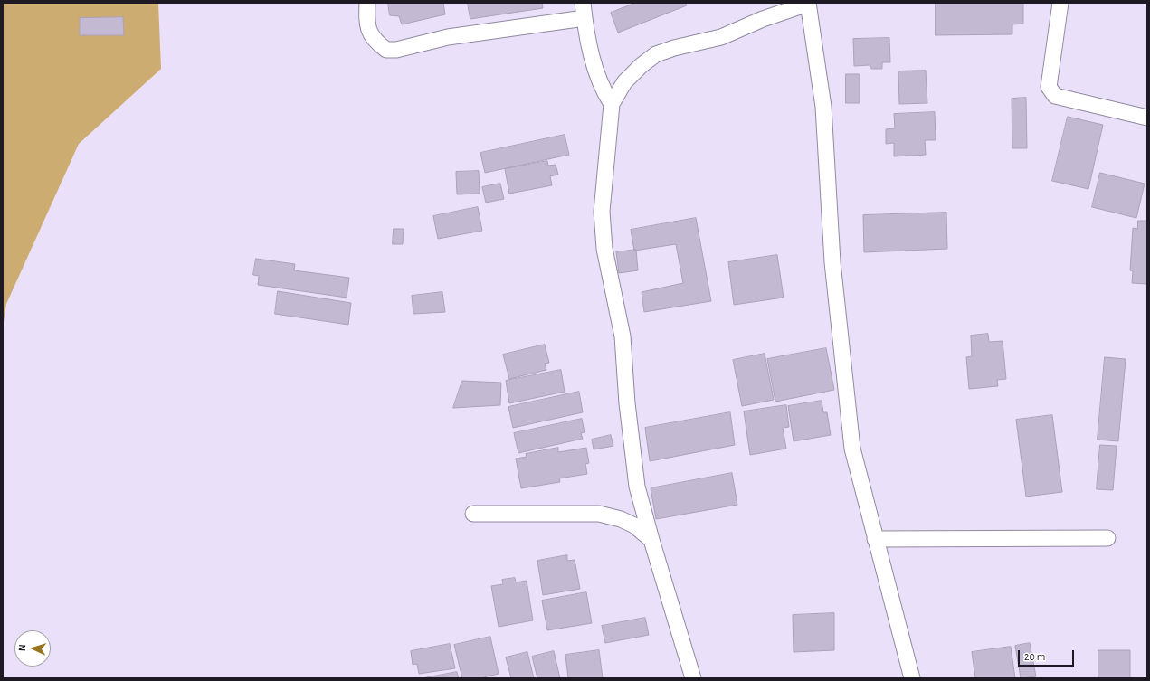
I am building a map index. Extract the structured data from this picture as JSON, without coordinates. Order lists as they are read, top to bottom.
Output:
{
  "scale_bar": "20 m",
  "north": "left"
}
